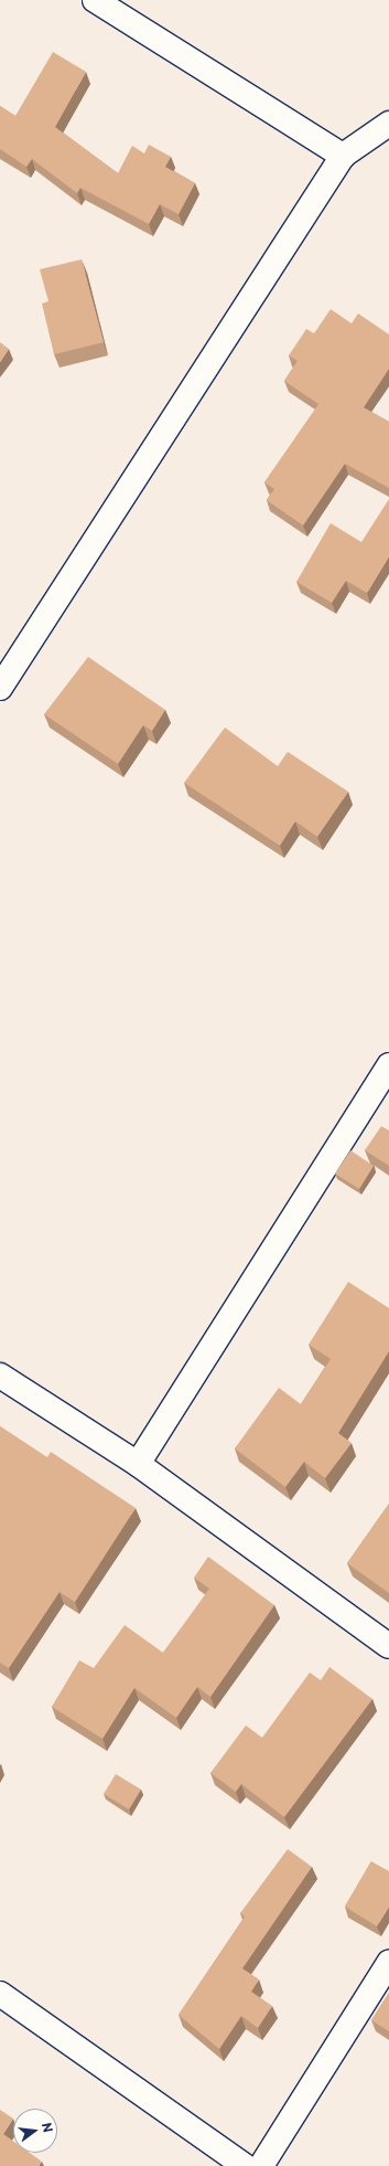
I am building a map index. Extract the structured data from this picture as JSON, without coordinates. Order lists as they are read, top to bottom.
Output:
{
  "north": "right"
}
